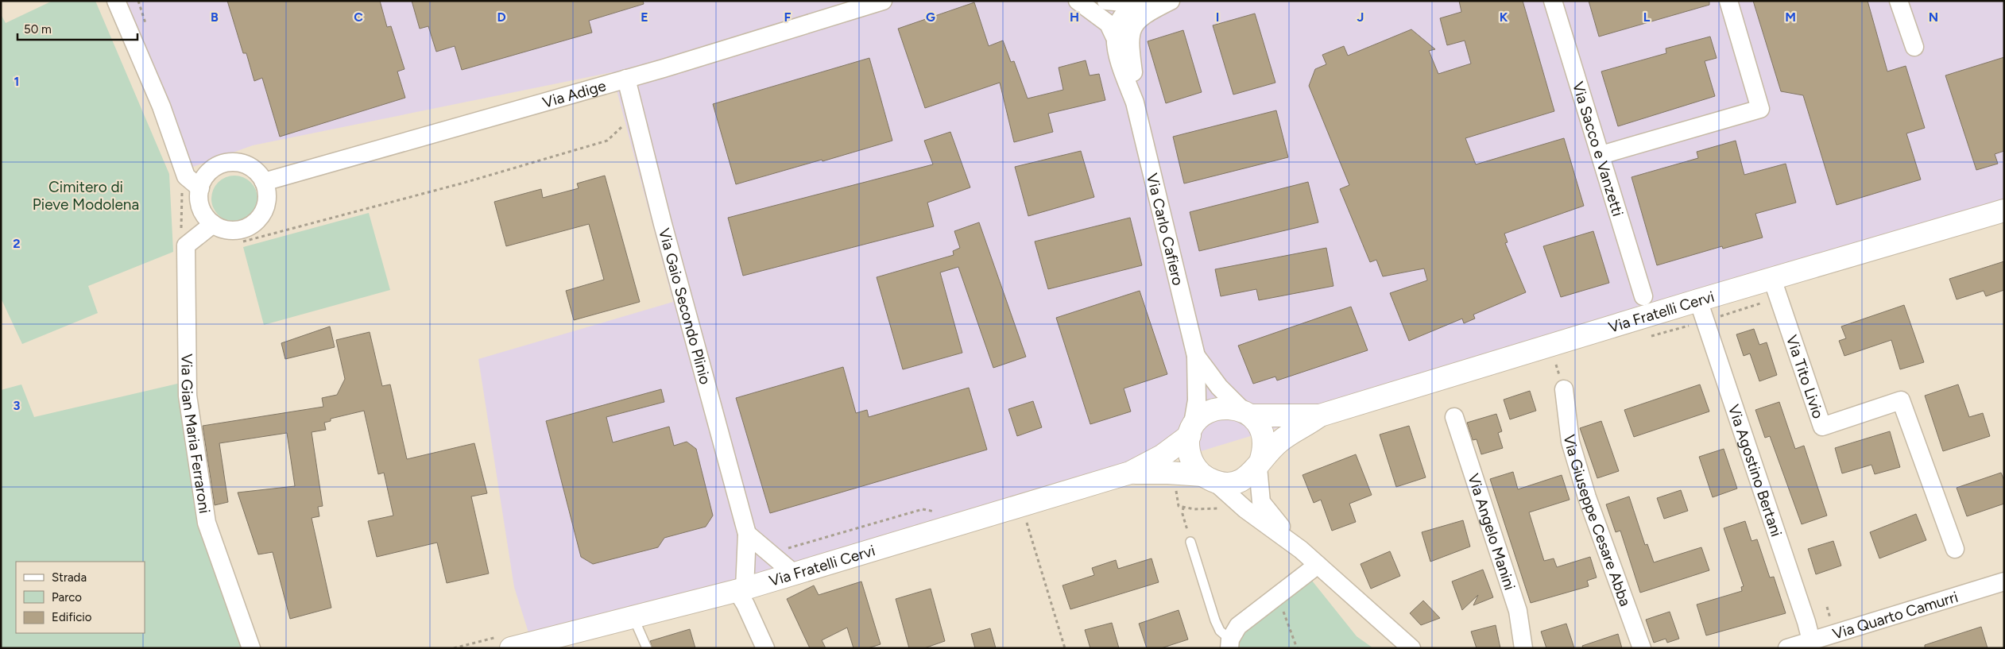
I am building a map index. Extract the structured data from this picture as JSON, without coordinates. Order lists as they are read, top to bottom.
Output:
{
  "streets": {
    "main road": ["Via Fratelli Cervi"],
    "street": [
      "Via Adige",
      "Via Sacco e Vanzetti",
      "Via Carlo Cafiero",
      "Via Gaio Secondo Plinio",
      "Via Tito Livio",
      "Via Gian Maria Ferraroni",
      "Via Agostino Bertani",
      "Via Giuseppe Cesare Abba",
      "Via Angelo Manini",
      "Via Quarto Camurri"
    ]
  },
  "crossings": [
    ["Via Adige", "Via Gaio Secondo Plinio"],
    ["Via Adige", "Via Gian Maria Ferraroni"],
    ["Via Carlo Cafiero", "Via Fratelli Cervi"],
    ["Via Gaio Secondo Plinio", "Via Fratelli Cervi"],
    ["Via Fratelli Cervi", "Via Tito Livio"],
    ["Via Fratelli Cervi", "Via Agostino Bertani"],
    ["Via Agostino Bertani", "Via Quarto Camurri"]
  ],
  "parks": ["Cimitero di Pieve Modolena"],
  "legend": ["Strada", "Parco", "Edificio"],
  "scale_bar": "50 m",
  "grid": {
    "columns": [
      "B",
      "C",
      "D",
      "E",
      "F",
      "G",
      "H",
      "I",
      "J",
      "K",
      "L",
      "M",
      "N"
    ],
    "rows": ["1", "2", "3"]
  }
}
